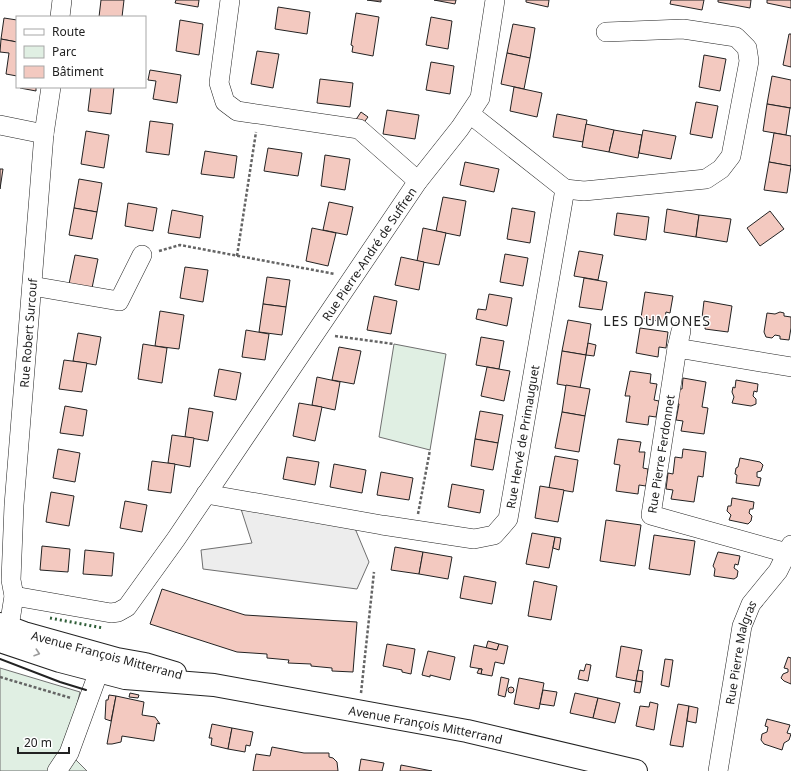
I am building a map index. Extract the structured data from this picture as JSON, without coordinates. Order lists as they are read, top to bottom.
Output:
{
  "streets": {
    "main road": ["Avenue François Mitterrand"],
    "street": [
      "Rue Pierre-André de Suffren",
      "Rue Robert Surcouf",
      "Rue Hervé de Primauguet",
      "Rue Pierre Ferdonnet",
      "Rue Pierre Malgras"
    ]
  },
  "crossings": [
    ["Rue Pierre-André de Suffren", "Rue Robert Surcouf"],
    ["Rue Pierre-André de Suffren", "Rue Hervé de Primauguet"],
    ["Rue Robert Surcouf", "Avenue François Mitterrand"],
    ["Rue Pierre Ferdonnet", "Rue Pierre Malgras"]
  ],
  "districts": ["LES DUMONES"],
  "legend": ["Route", "Parc", "Bâtiment"],
  "scale_bar": "20 m"
}
